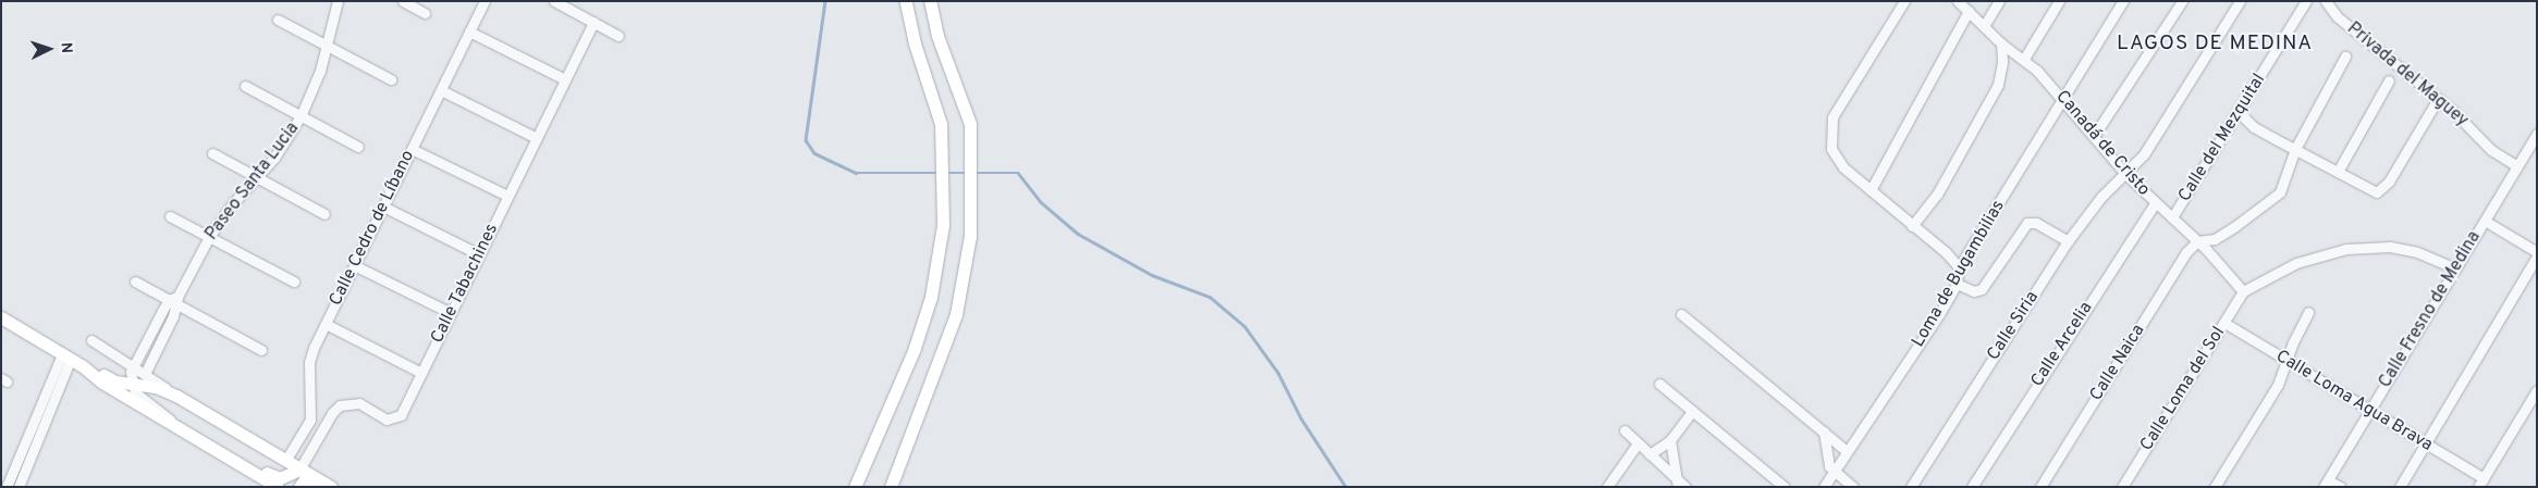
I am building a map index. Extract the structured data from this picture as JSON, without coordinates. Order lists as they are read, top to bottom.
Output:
{
  "streets": {
    "street": [
      "Privada del Maguey",
      "Calle del Mezquital",
      "Canadá de Cristo",
      "Paseo Santa Lucia",
      "Calle Cedro de Líbano",
      "Loma de Bugambilias",
      "Calle Tabachines",
      "Calle Fresno de Medina",
      "Calle Siria",
      "Calle Arcelia",
      "Calle Naica",
      "Calle Loma del Sol",
      "Calle Loma Agua Brava"
    ]
  },
  "crossings": [
    ["Privada del Maguey", "Calle Fresno de Medina"],
    ["Calle del Mezquital", "Canadá de Cristo"],
    ["Canadá de Cristo", "Loma de Bugambilias"],
    ["Canadá de Cristo", "Calle Siria"],
    ["Canadá de Cristo", "Calle Arcelia"],
    ["Canadá de Cristo", "Calle Naica"],
    ["Canadá de Cristo", "Calle Loma del Sol"],
    ["Calle Fresno de Medina", "Calle Loma Agua Brava"],
    ["Calle Loma del Sol", "Calle Loma Agua Brava"]
  ],
  "districts": ["LAGOS DE MEDINA"],
  "north": "right"
}
